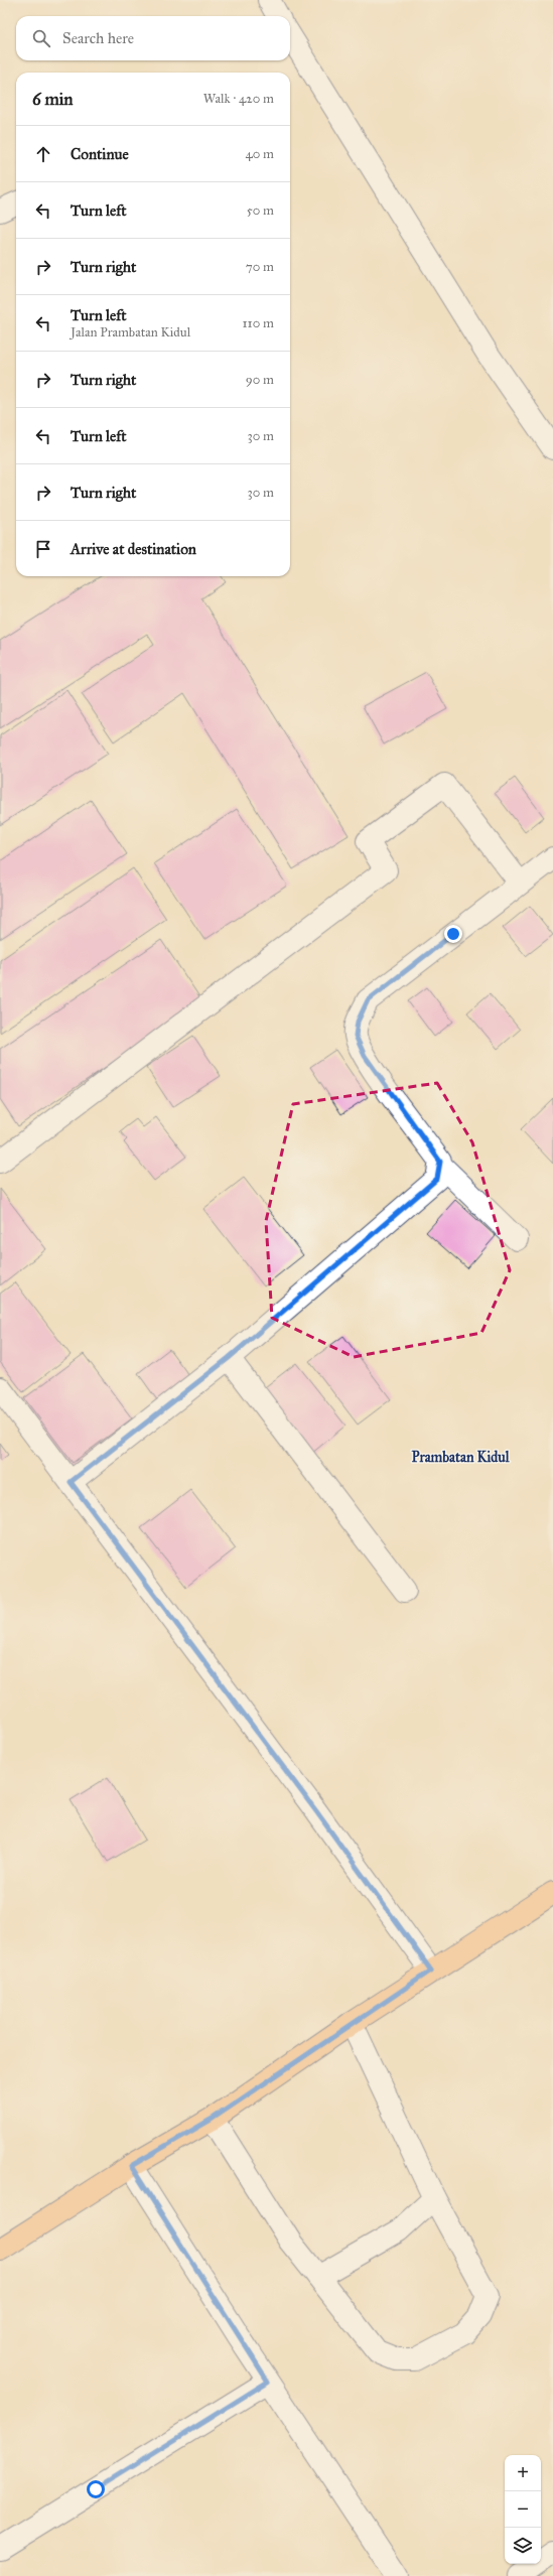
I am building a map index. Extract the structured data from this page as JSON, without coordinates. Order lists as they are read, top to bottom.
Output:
{
  "districts": ["Prambatan Kidul"],
  "page": {
    "search": "Search here",
    "heading": ["6 min", "Walk · 420 m"],
    "list": [
      ["Continue", "40 m"],
      ["Turn left", "50 m"],
      ["Turn right", "70 m"],
      ["Turn left", "Jalan Prambatan Kidul", "110 m"],
      ["Turn right", "90 m"],
      ["Turn left", "30 m"],
      ["Turn right", "30 m"],
      "Arrive at destination"
    ],
    "map_buttons": ["+", "−"]
  }
}
